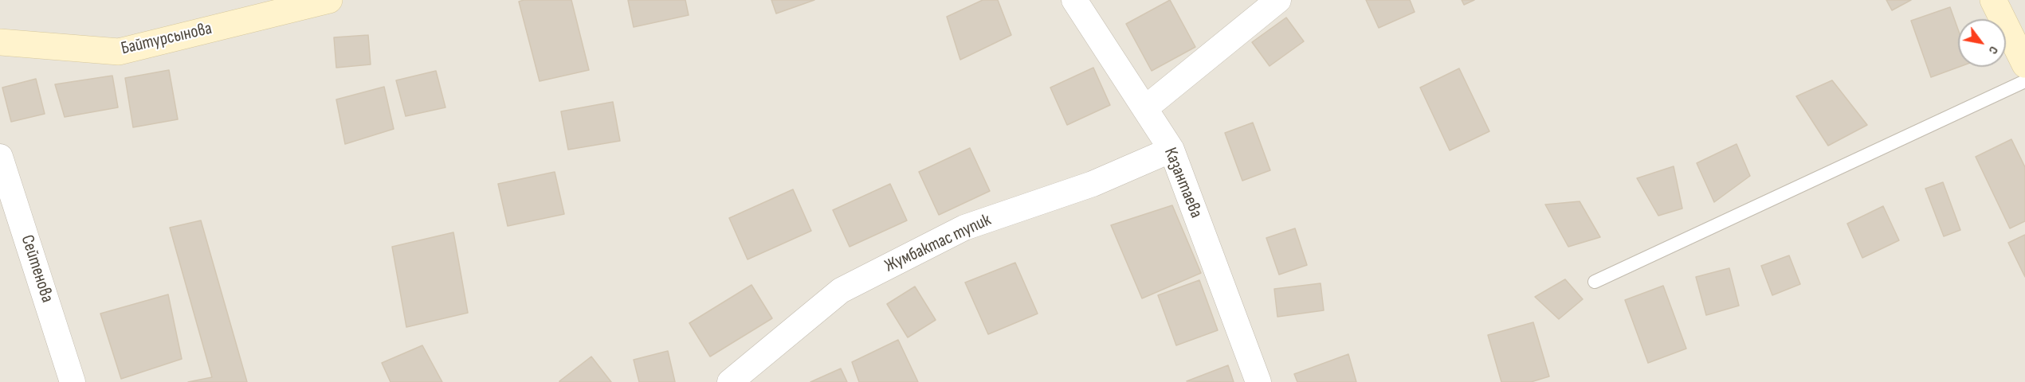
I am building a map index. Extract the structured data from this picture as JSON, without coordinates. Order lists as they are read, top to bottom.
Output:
{
  "streets": {
    "main road": ["Байтурсынова"],
    "street": ["Казантаева", "Жумбактас тупик", "Сейтенова"]
  },
  "crossings": [
    ["Казантаева", "Жумбактас тупик"]
  ],
  "north": "bottom right"
}
